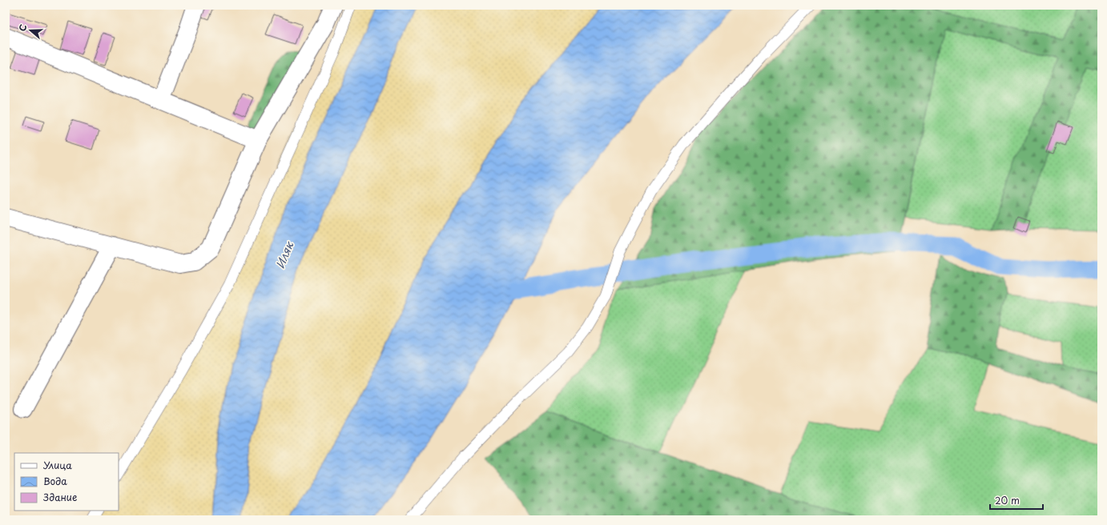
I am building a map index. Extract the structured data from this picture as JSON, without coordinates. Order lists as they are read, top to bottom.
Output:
{
  "water": ["Иляк"],
  "legend": ["Улица", "Вода", "Здание"],
  "scale_bar": "20 m",
  "north": "left"
}
